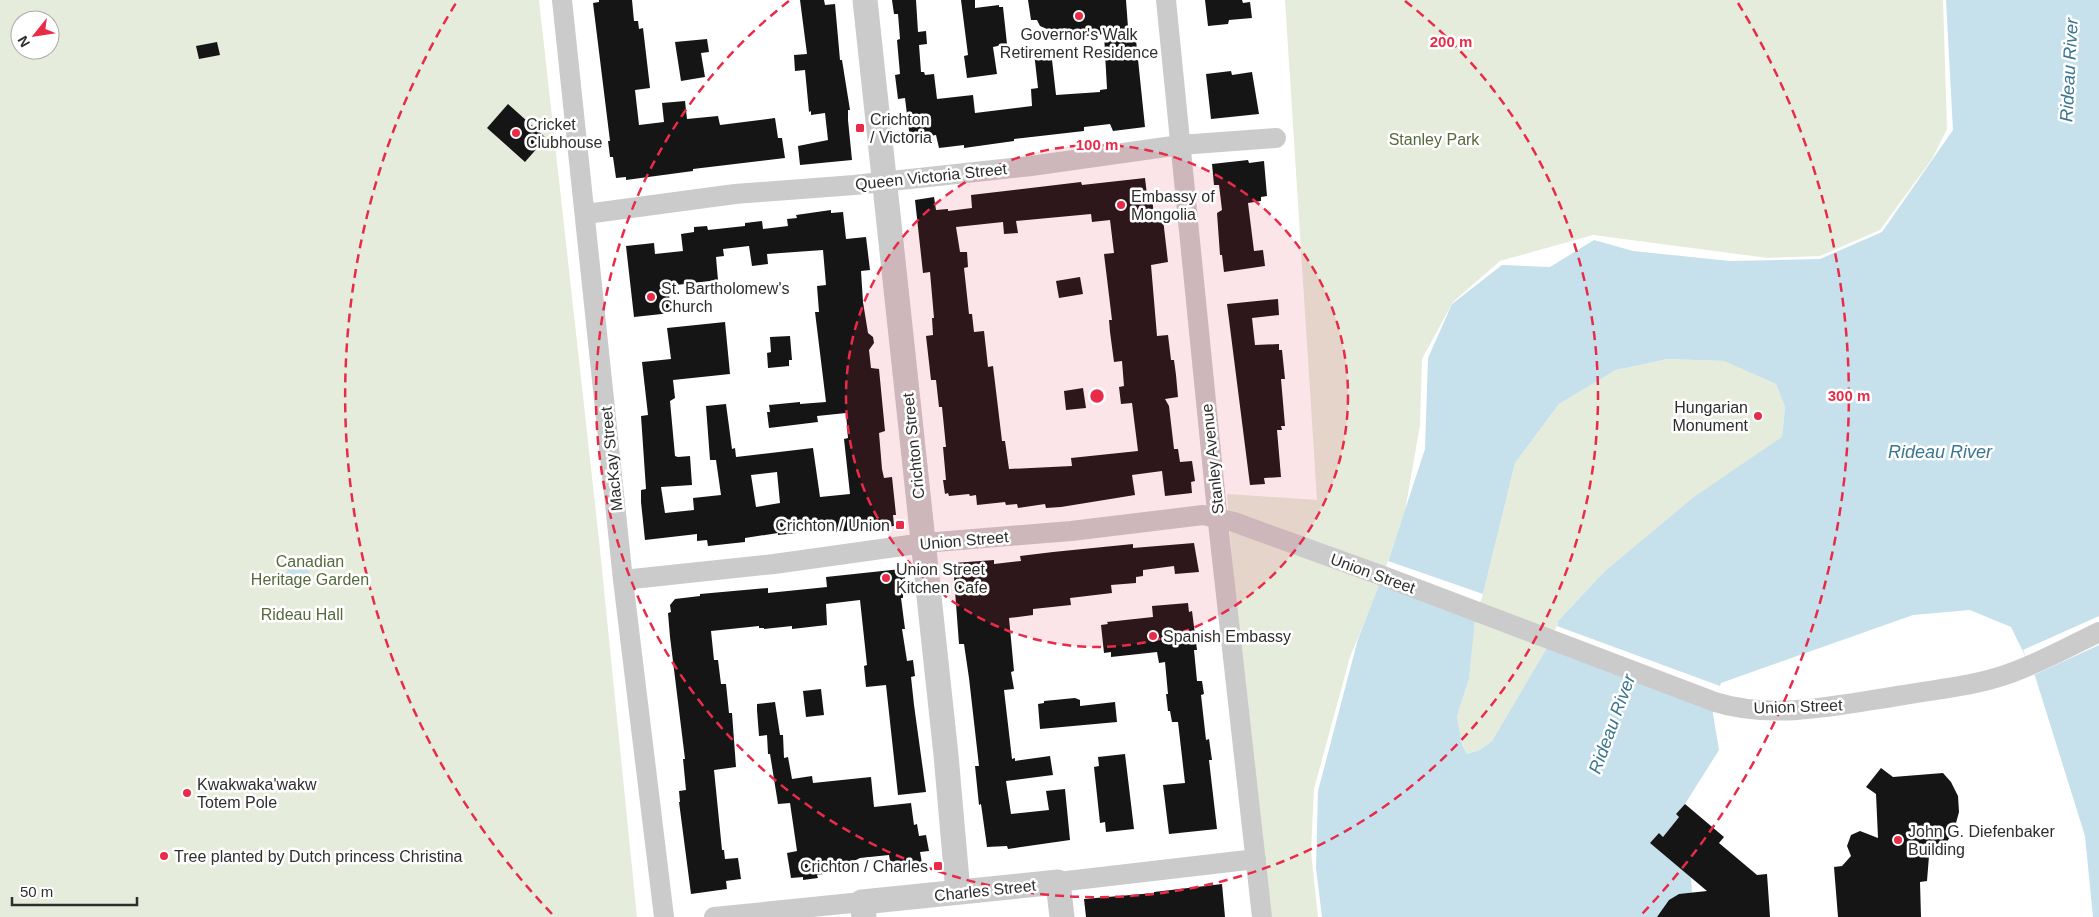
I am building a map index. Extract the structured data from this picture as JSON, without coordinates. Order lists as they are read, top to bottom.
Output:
{
  "streets": {
    "street": [
      "Queen Victoria Street",
      "Crichton Street",
      "MacKay Street",
      "Stanley Avenue",
      "Union Street",
      "Charles Street"
    ]
  },
  "crossings": [
    ["Queen Victoria Street", "Crichton Street"],
    ["Queen Victoria Street", "MacKay Street"],
    ["Queen Victoria Street", "Stanley Avenue"],
    ["Crichton Street", "Union Street"],
    ["Crichton Street", "Charles Street"],
    ["MacKay Street", "Union Street"],
    ["Stanley Avenue", "Union Street"],
    ["Stanley Avenue", "Charles Street"]
  ],
  "water": ["Rideau River"],
  "parks": ["Stanley Park", "Canadian Heritage Garden", "Rideau Hall"],
  "places": {
    "other": [
      "Governor's Walk Retirement Residence",
      "Cricket Clubhouse",
      "Embassy of Mongolia",
      "St. Bartholomew's Church",
      "Hungarian Monument",
      "Union Street Kitchen Cafe",
      "Spanish Embassy",
      "Kwakwaka'wakw Totem Pole",
      "John G. Diefenbaker Building",
      "Tree planted by Dutch princess Christina"
    ],
    "transit": ["Crichton / Victoria", "Crichton / Union", "Crichton / Charles"]
  },
  "scale_bar": "50 m",
  "north": "bottom left",
  "rings": ["200 m", "100 m", "300 m"]
}
